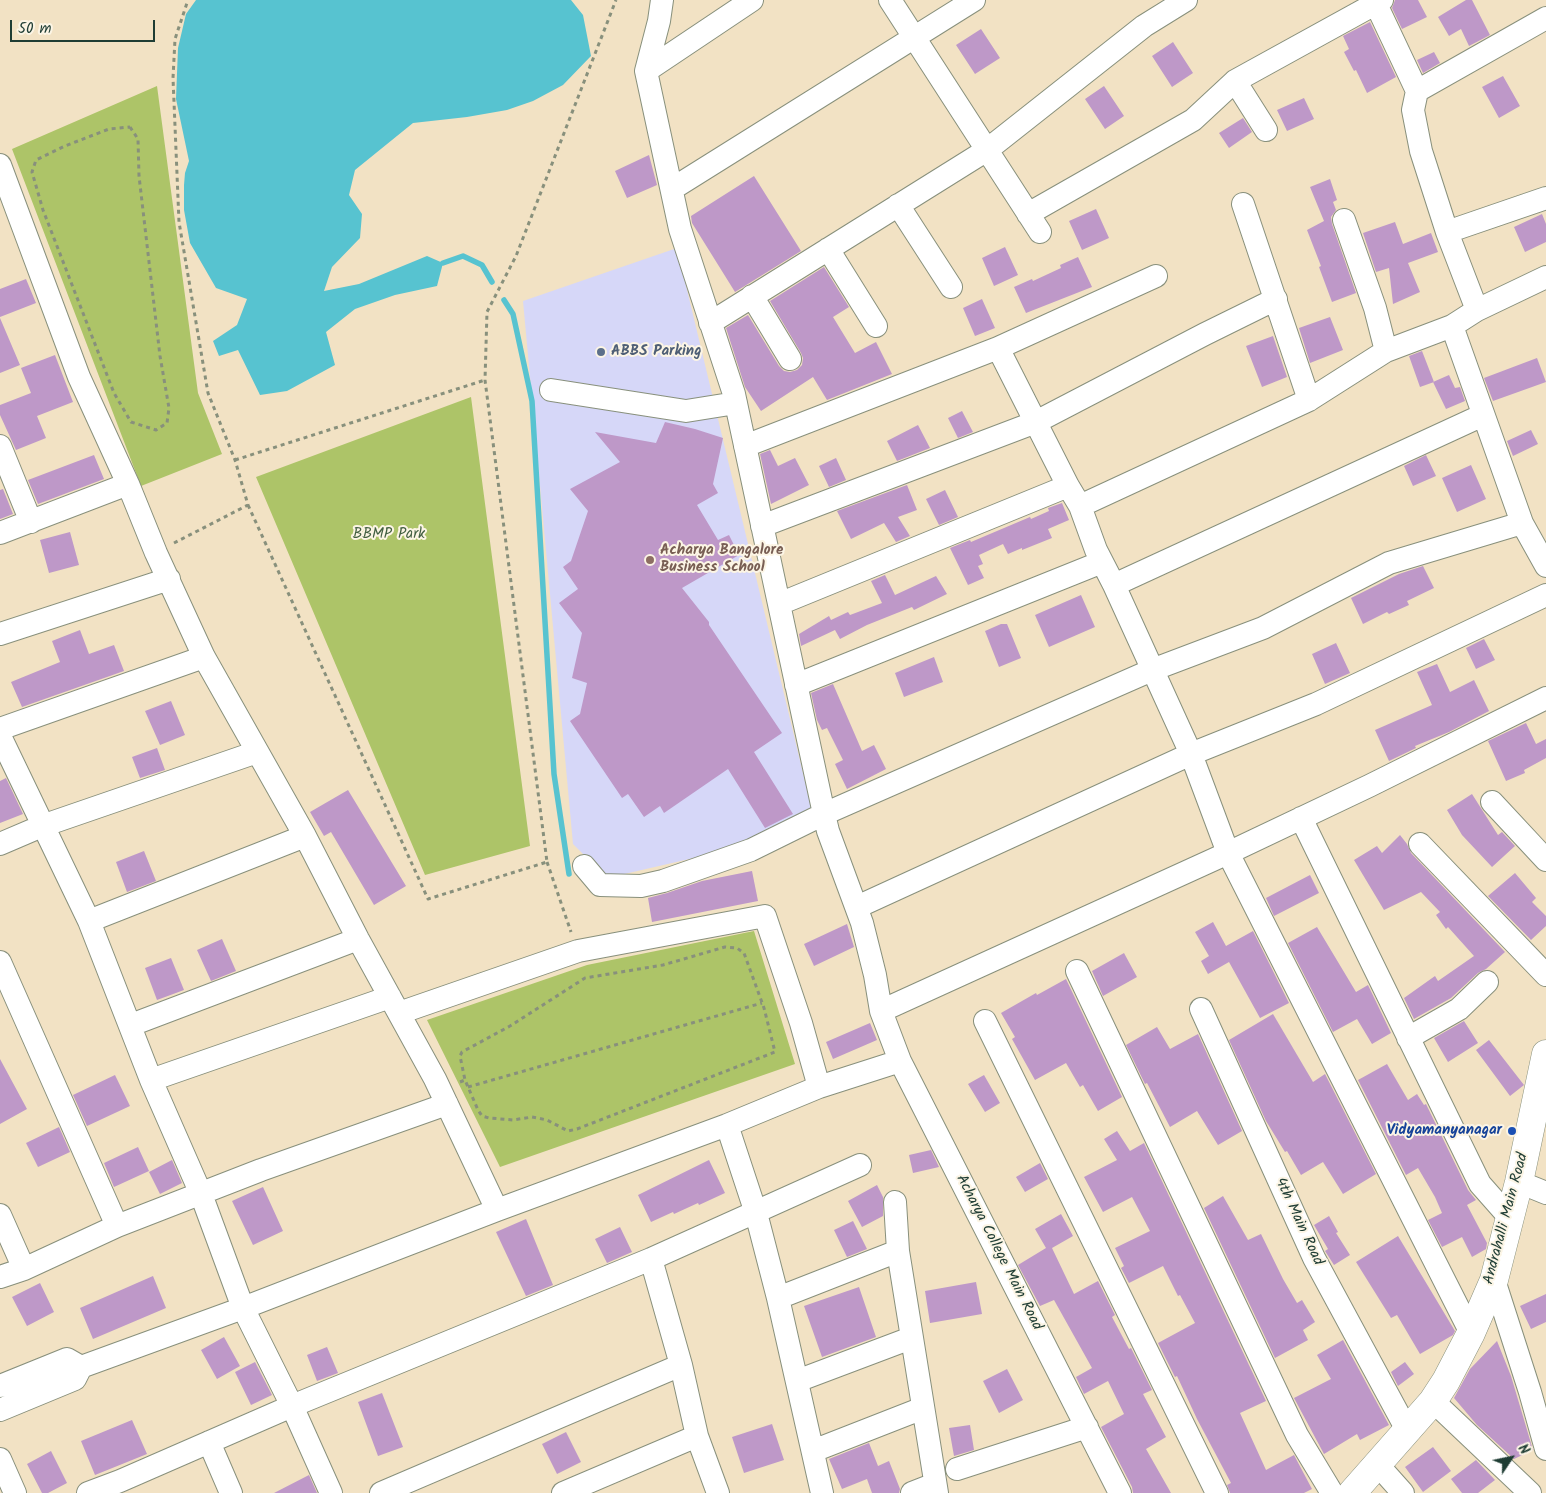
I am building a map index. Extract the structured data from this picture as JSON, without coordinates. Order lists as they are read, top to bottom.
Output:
{
  "streets": {
    "main road": ["Andrahalli Main Road"],
    "street": ["4th Main Road", "Acharya College Main Road"]
  },
  "crossings": [
    ["Andrahalli Main Road", "4th Main Road"]
  ],
  "parks": ["BBMP Park"],
  "places": ["ABBS Parking", "Acharya Bangalore Business School", "Vidyamanyanagar"],
  "scale_bar": "50 m",
  "north": "top right"
}
